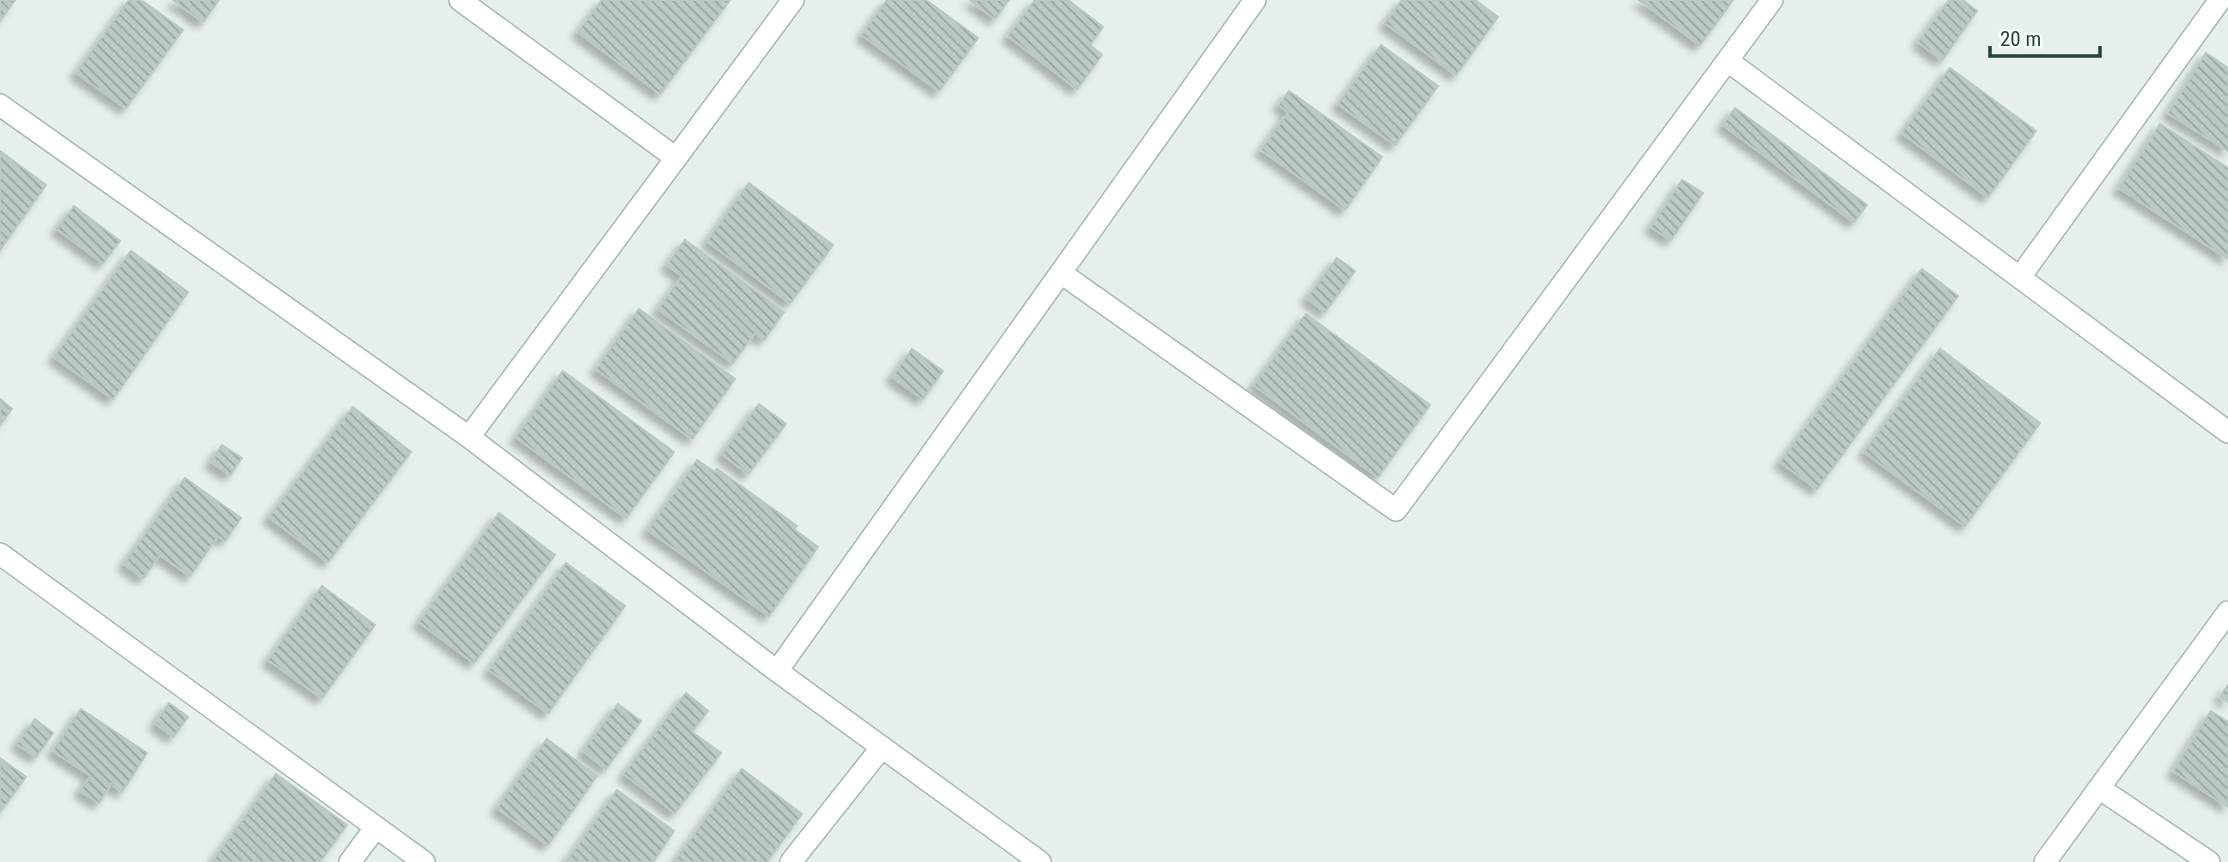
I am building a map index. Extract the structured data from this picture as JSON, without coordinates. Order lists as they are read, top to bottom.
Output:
{
  "scale_bar": "20 m"
}
